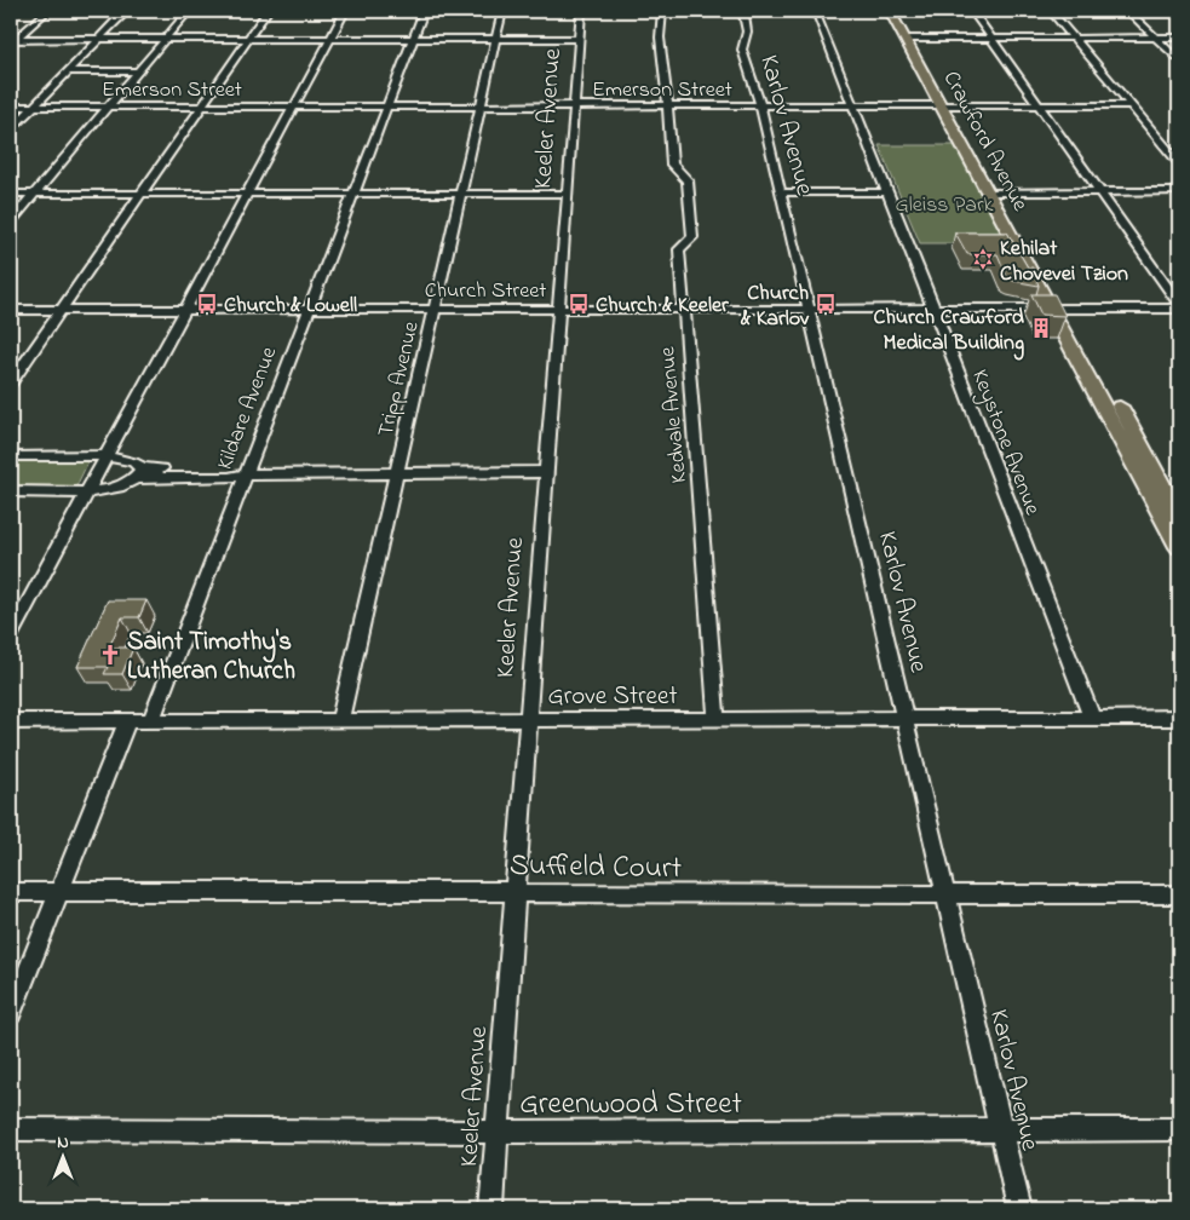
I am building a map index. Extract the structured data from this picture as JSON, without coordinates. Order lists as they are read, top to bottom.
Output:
{
  "streets": {
    "main road": ["Crawford Avenue"],
    "street": [
      "Emerson Street",
      "Keeler Avenue",
      "Karlov Avenue",
      "Church Street",
      "Tripp Avenue",
      "Kildare Avenue",
      "Kedvale Avenue",
      "Keystone Avenue",
      "Grove Street",
      "Suffield Court",
      "Greenwood Street"
    ]
  },
  "crossings": [
    ["Emerson Street", "Keeler Avenue"],
    ["Emerson Street", "Karlov Avenue"],
    ["Emerson Street", "Crawford Avenue"],
    ["Emerson Street", "Tripp Avenue"],
    ["Emerson Street", "Kildare Avenue"],
    ["Emerson Street", "Kedvale Avenue"],
    ["Emerson Street", "Keystone Avenue"],
    ["Keeler Avenue", "Church Street"],
    ["Keeler Avenue", "Grove Street"],
    ["Keeler Avenue", "Suffield Court"],
    ["Keeler Avenue", "Greenwood Street"],
    ["Karlov Avenue", "Church Street"],
    ["Karlov Avenue", "Keystone Avenue"],
    ["Karlov Avenue", "Grove Street"],
    ["Karlov Avenue", "Suffield Court"],
    ["Karlov Avenue", "Greenwood Street"],
    ["Crawford Avenue", "Church Street"],
    ["Church Street", "Tripp Avenue"],
    ["Church Street", "Kildare Avenue"],
    ["Church Street", "Kedvale Avenue"],
    ["Church Street", "Keystone Avenue"],
    ["Tripp Avenue", "Grove Street"],
    ["Kildare Avenue", "Grove Street"],
    ["Kedvale Avenue", "Grove Street"],
    ["Keystone Avenue", "Grove Street"]
  ],
  "parks": ["Gleiss Park"],
  "places": {
    "synagogue": ["Kehilat Chovevei Tzion"],
    "bus stop": ["Church & Lowell", "Church & Keeler", "Church & Karlov"],
    "building": ["Church Crawford Medical Building"],
    "church": ["Saint Timothy's Lutheran Church"]
  },
  "north": "top"
}
